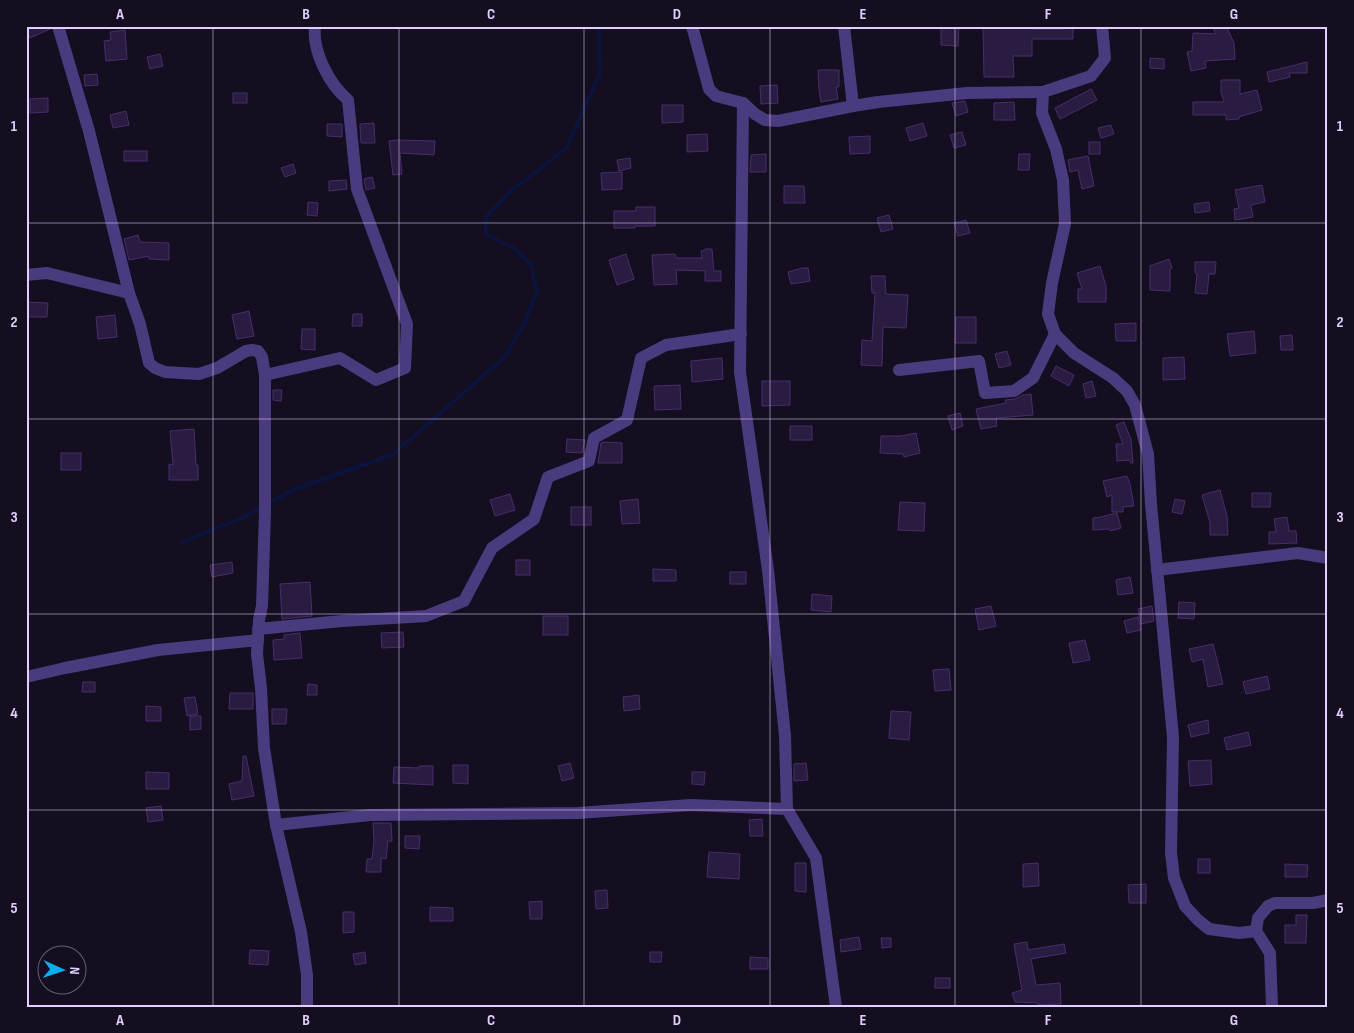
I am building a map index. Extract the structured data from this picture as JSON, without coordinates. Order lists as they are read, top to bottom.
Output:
{
  "north": "right",
  "grid": {
    "columns": [
      "A",
      "B",
      "C",
      "D",
      "E",
      "F",
      "G"
    ],
    "rows": [
      "1",
      "2",
      "3",
      "4",
      "5"
    ]
  }
}
